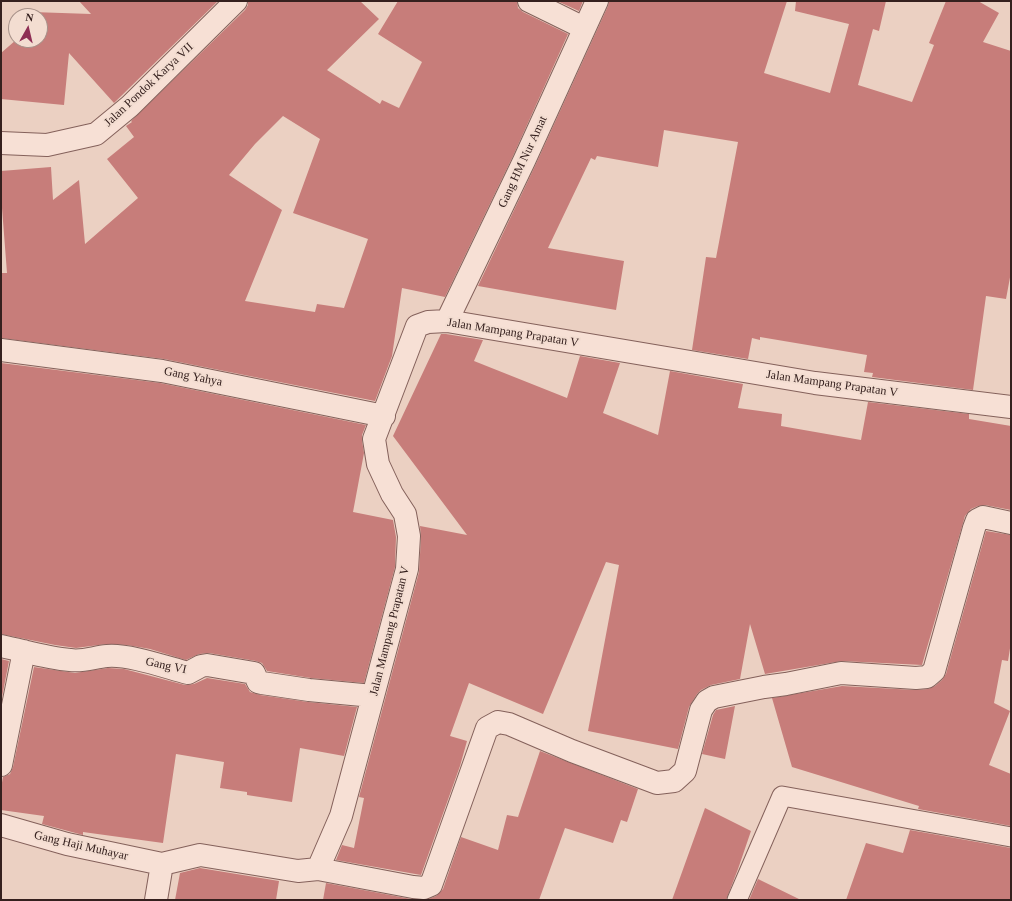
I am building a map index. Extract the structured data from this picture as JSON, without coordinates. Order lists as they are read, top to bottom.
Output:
{
  "streets": {
    "street": [
      "Jalan Pondok Karya VII",
      "Gang HM Nur Amat",
      "Jalan Mampang Prapatan V",
      "Gang Yahya",
      "Gang VI",
      "Gang Haji Muhayar"
    ]
  },
  "crossings": [
    ["Gang HM Nur Amat", "Jalan Mampang Prapatan V"],
    ["Jalan Mampang Prapatan V", "Gang Yahya"],
    ["Jalan Mampang Prapatan V", "Gang VI"]
  ],
  "north": "top"
}
